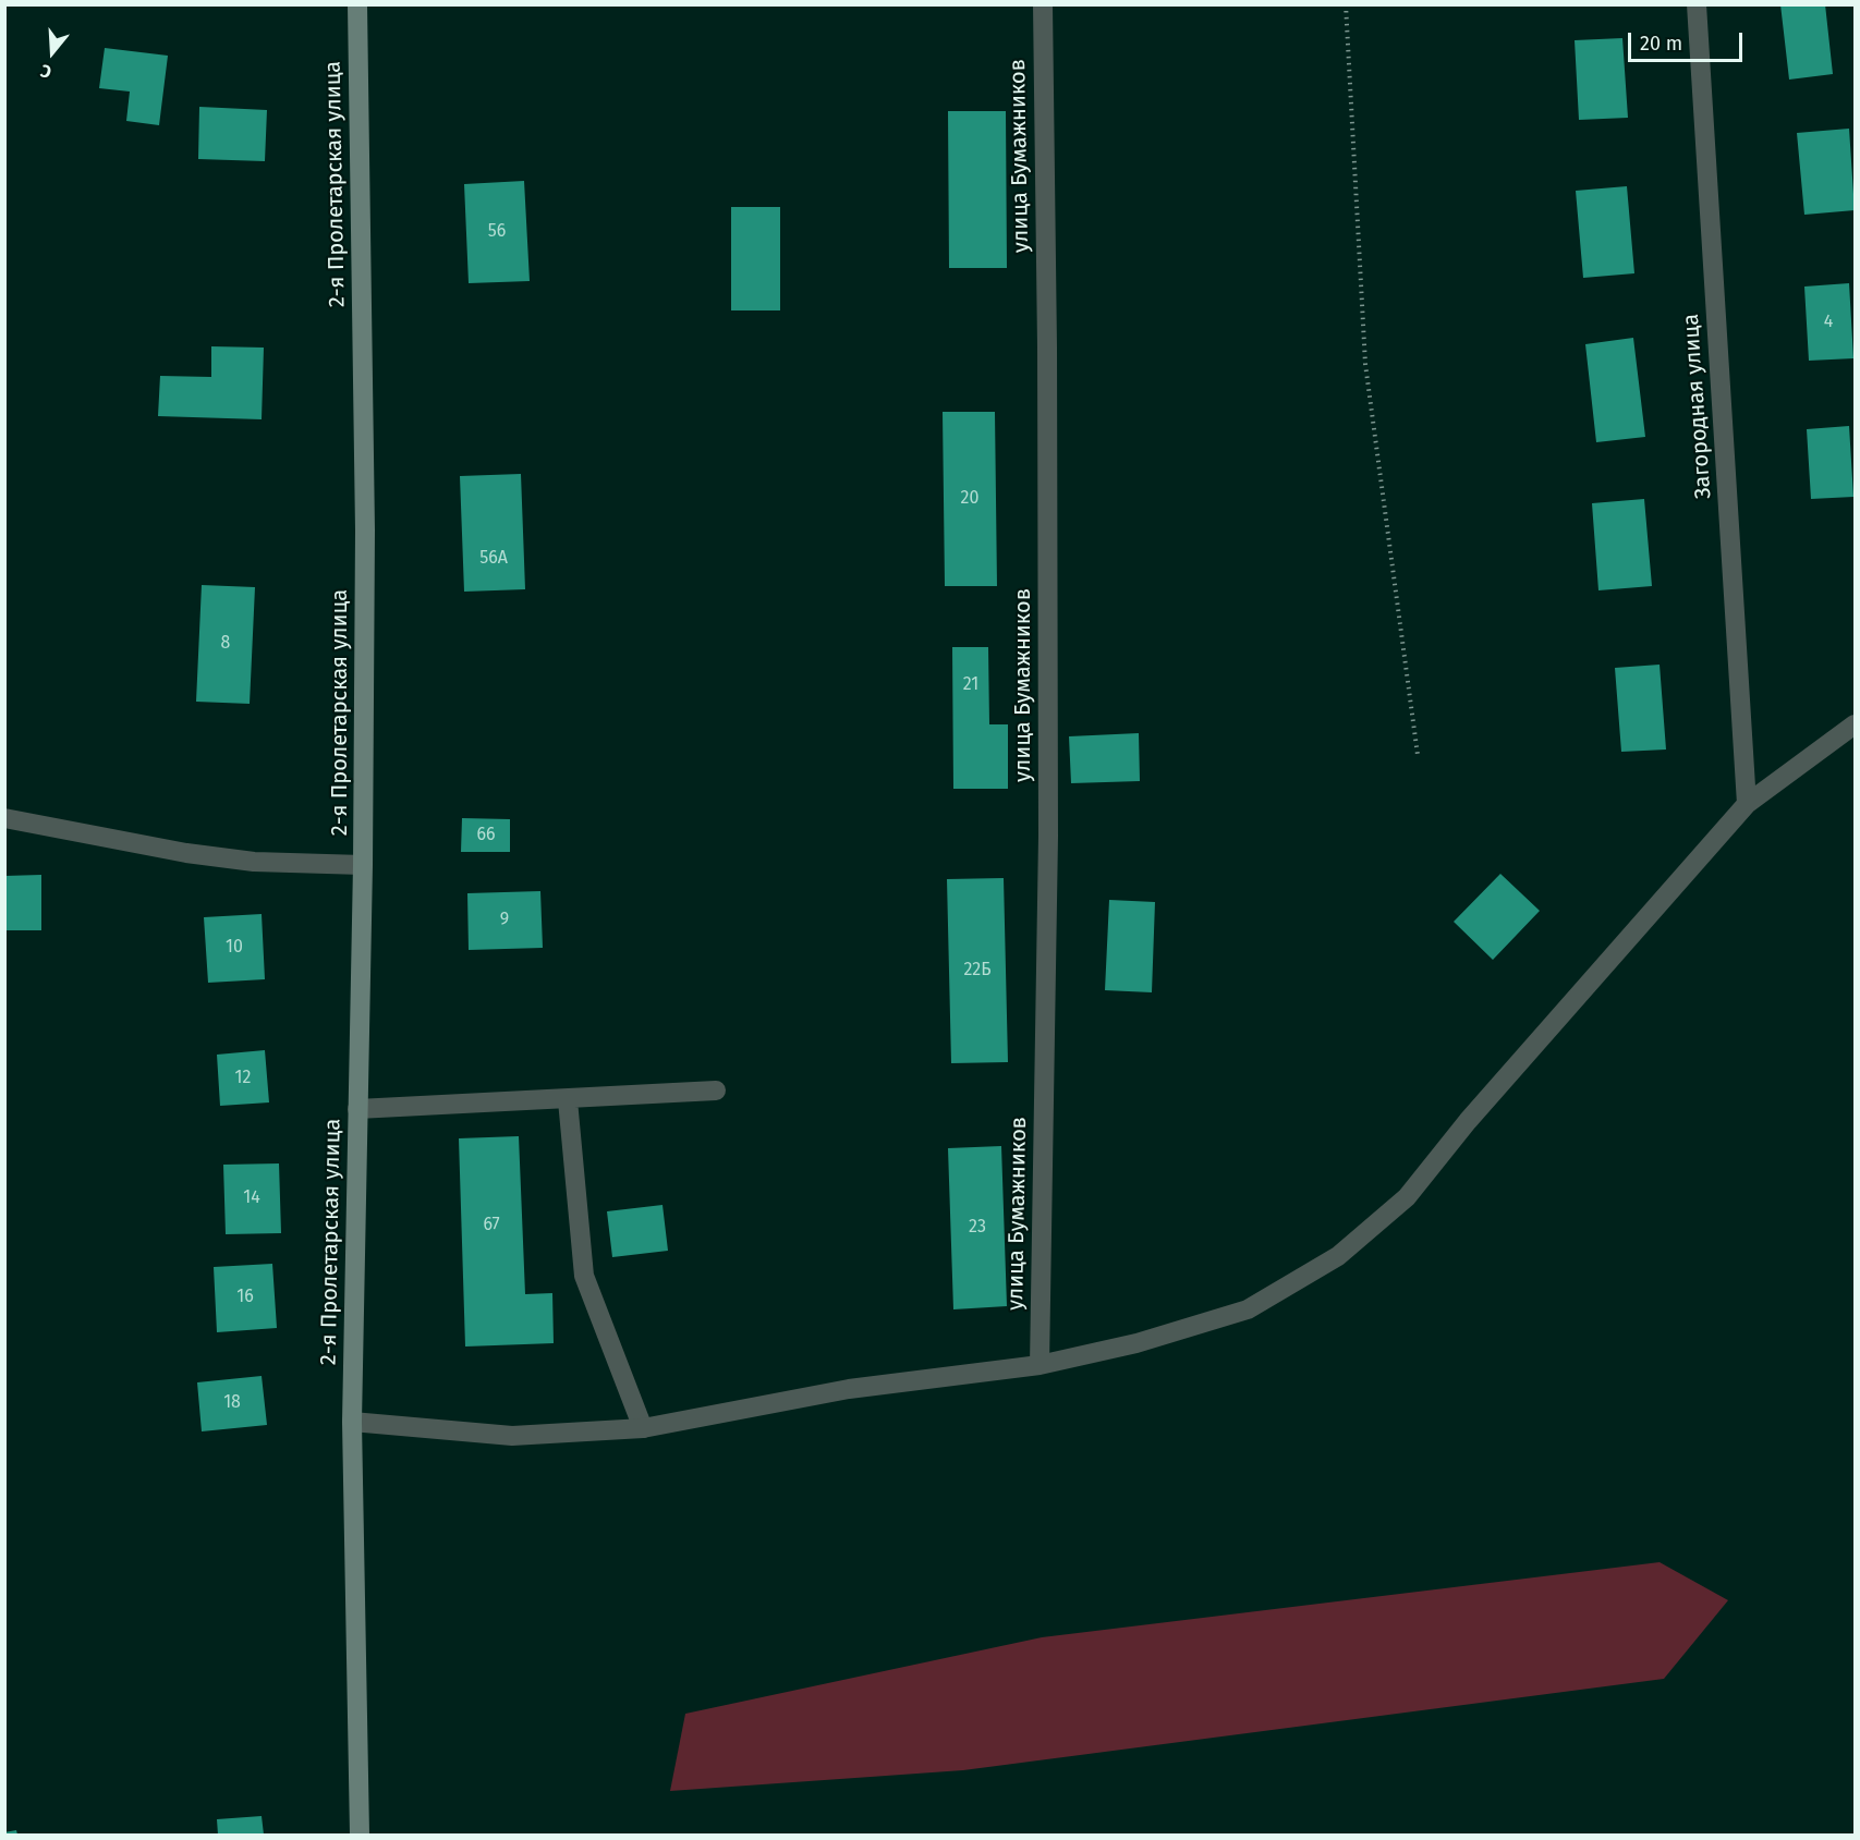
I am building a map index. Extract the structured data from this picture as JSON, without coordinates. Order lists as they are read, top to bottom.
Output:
{
  "streets": {
    "main road": ["2-я Пролетарская улица"],
    "street": ["улица Бумажников", "Загородная улица"]
  },
  "house_numbers": [
    "56",
    "4",
    "20",
    "56А",
    "8",
    "21",
    "66",
    "9",
    "10",
    "22Б",
    "12",
    "14",
    "67",
    "23",
    "16",
    "18"
  ],
  "scale_bar": "20 m",
  "north": "bottom"
}
